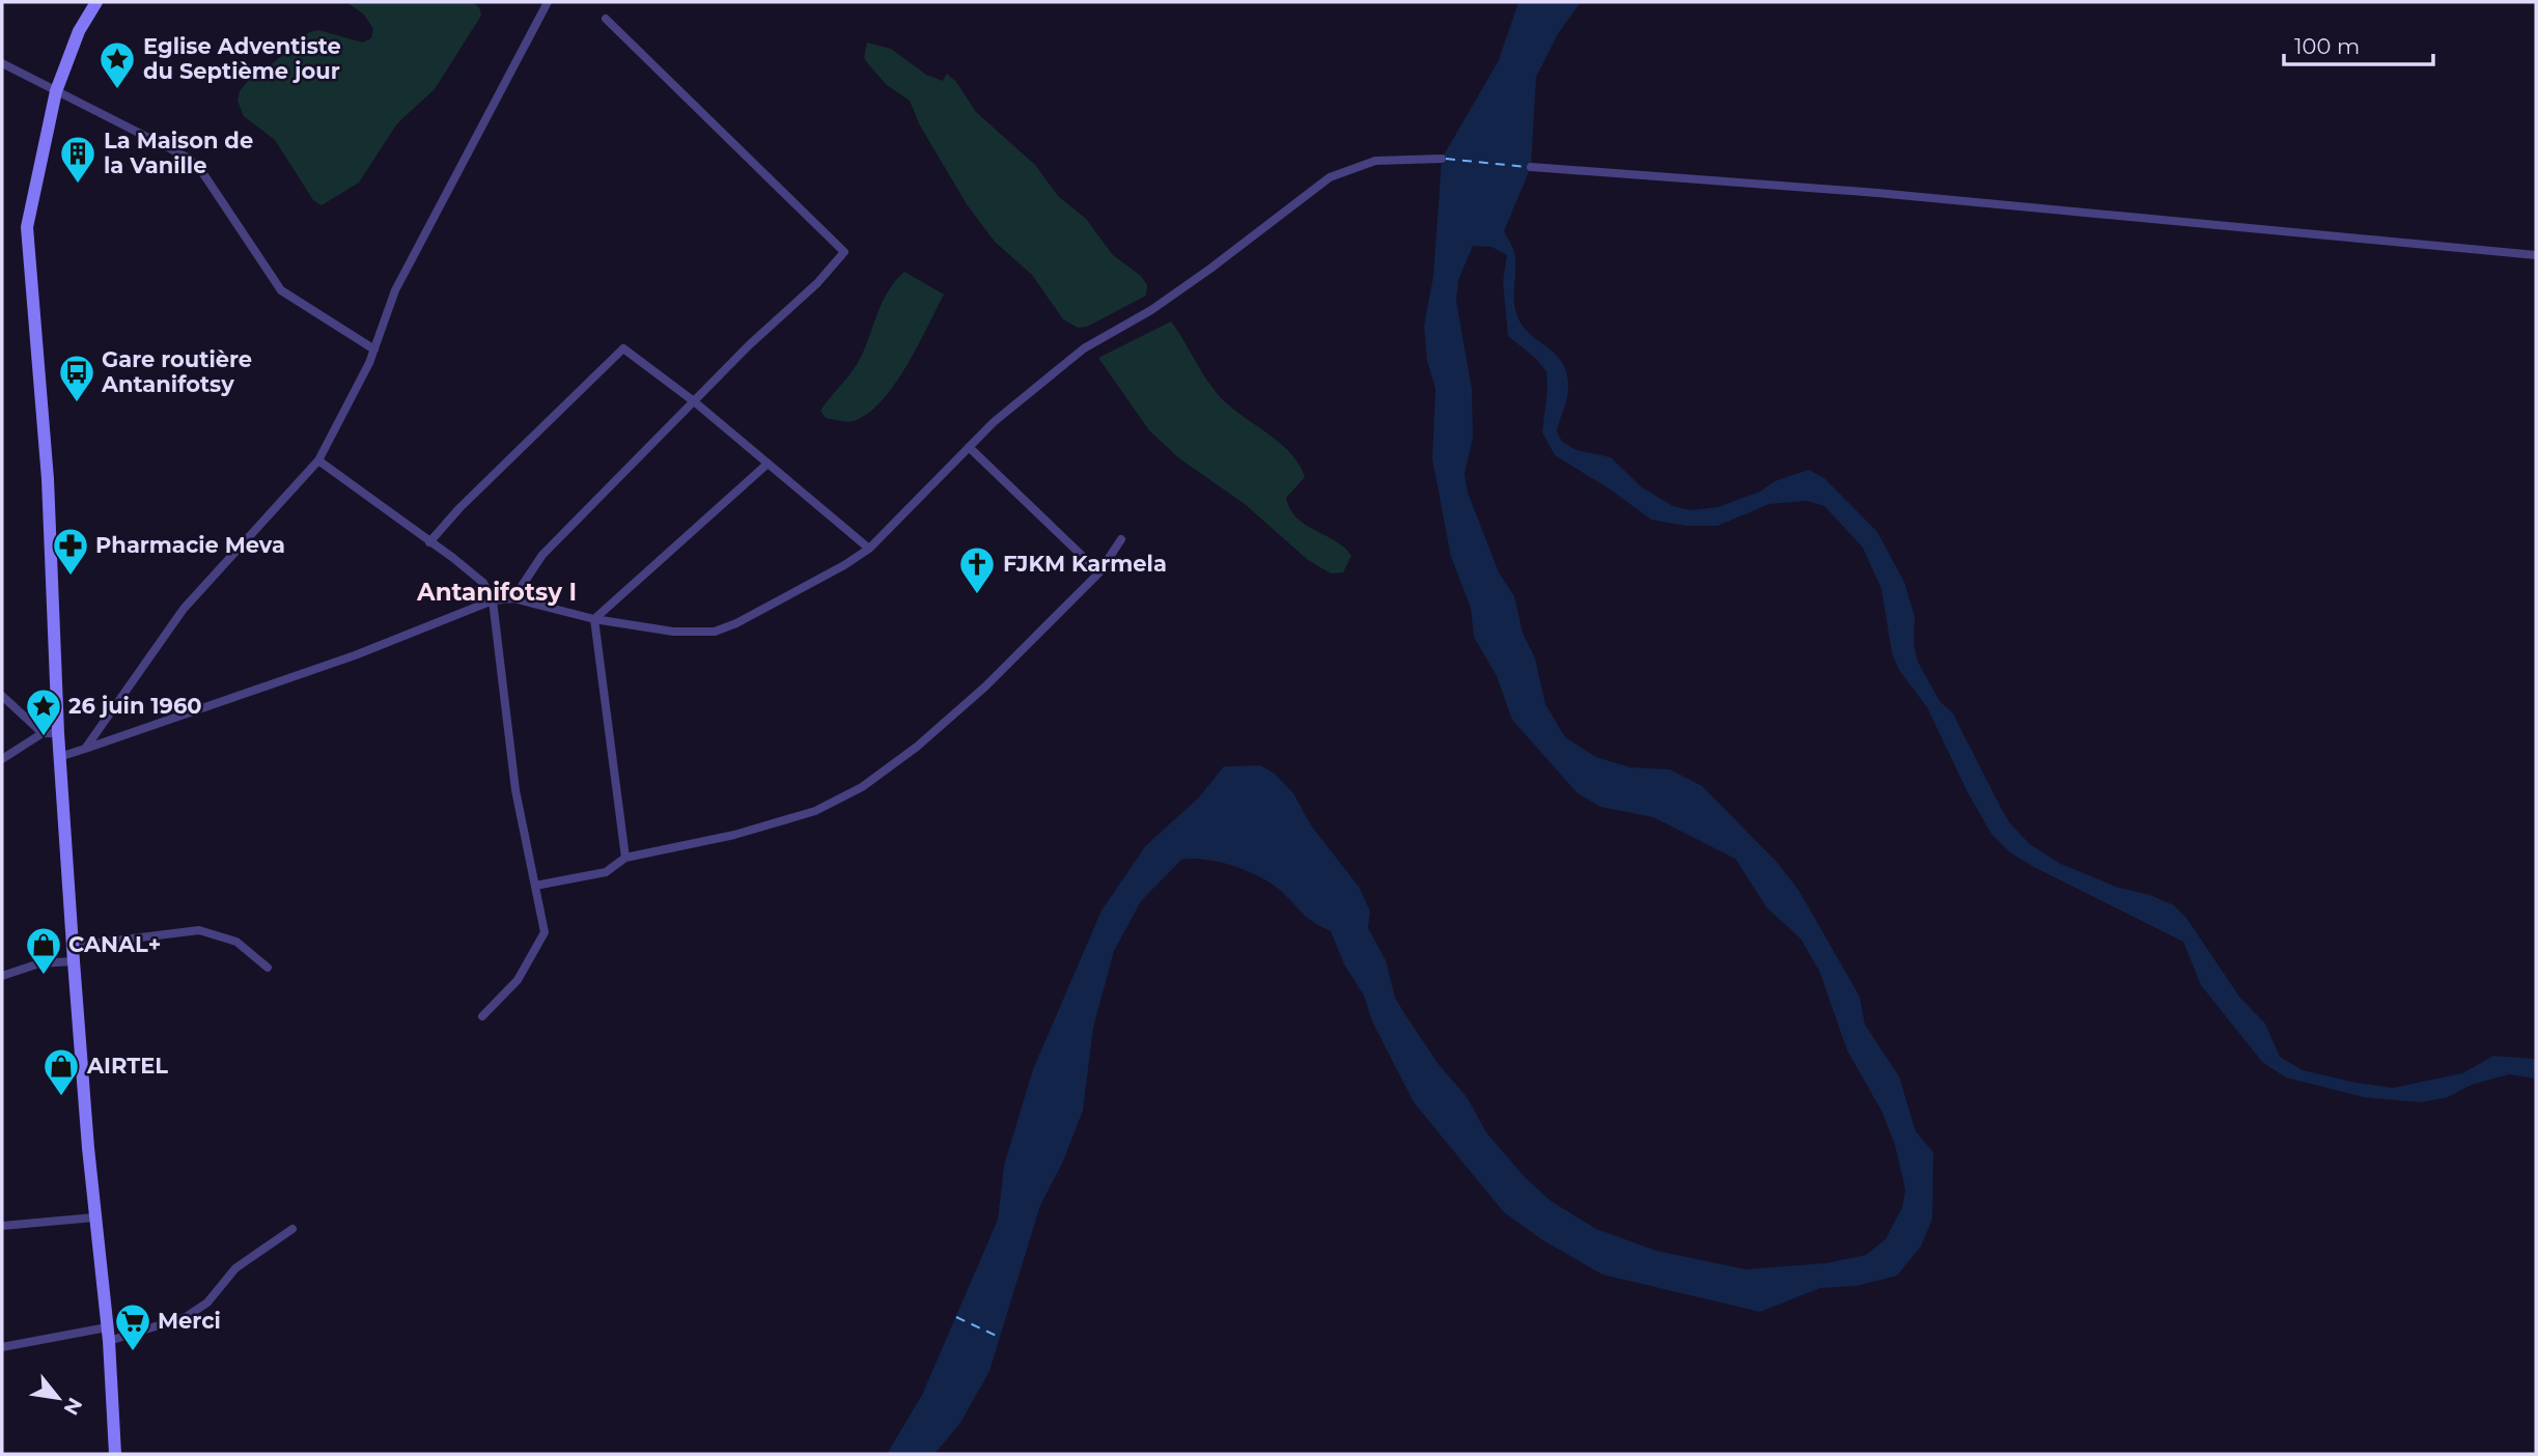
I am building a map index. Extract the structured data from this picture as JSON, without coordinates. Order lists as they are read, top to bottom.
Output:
{
  "districts": ["Antanifotsy I"],
  "places": {
    "place": ["Eglise Adventiste du Septième jour", "26 juin 1960"],
    "building": ["La Maison de la Vanille"],
    "bus stop": ["Gare routière Antanifotsy"],
    "pharmacy": ["Pharmacie Meva"],
    "church": ["FJKM Karmela"],
    "shop": ["CANAL+", "AIRTEL"],
    "supermarket": ["Merci"]
  },
  "scale_bar": "100 m",
  "north": "bottom right"
}
